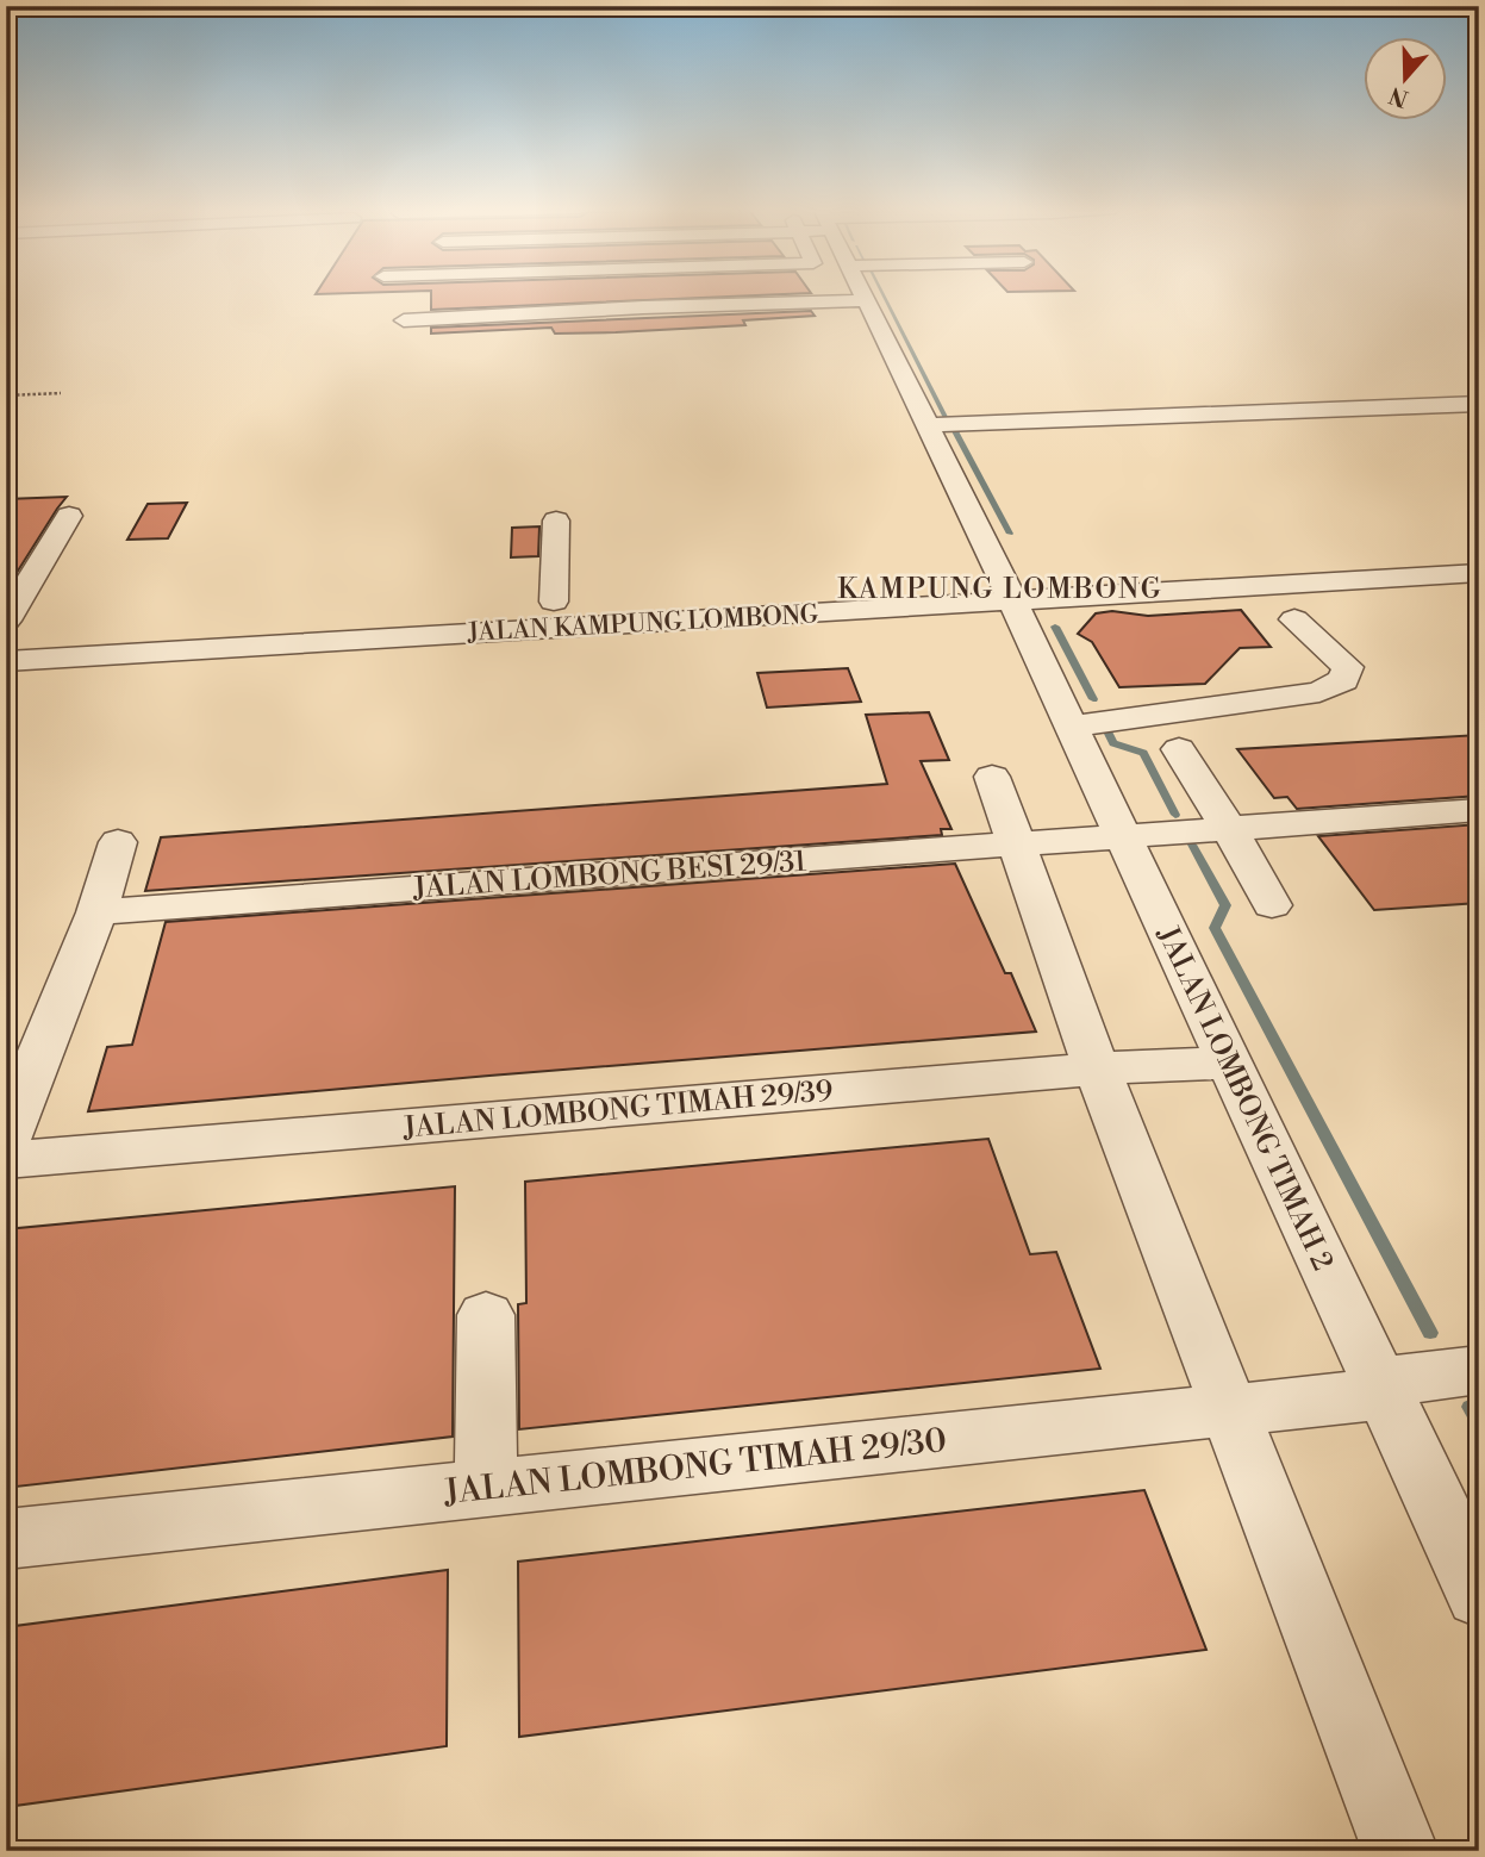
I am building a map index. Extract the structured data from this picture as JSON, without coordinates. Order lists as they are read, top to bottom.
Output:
{
  "streets": {
    "street": [
      "JALAN KAMPUNG LOMBONG",
      "JALAN LOMBONG BESI 29/31",
      "JALAN LOMBONG TIMAH 2",
      "JALAN LOMBONG TIMAH 29/39",
      "JALAN LOMBONG TIMAH 29/30"
    ]
  },
  "crossings": [
    ["JALAN KAMPUNG LOMBONG", "JALAN LOMBONG TIMAH 2"],
    ["JALAN LOMBONG BESI 29/31", "JALAN LOMBONG TIMAH 2"],
    ["JALAN LOMBONG TIMAH 2", "JALAN LOMBONG TIMAH 29/39"],
    ["JALAN LOMBONG TIMAH 2", "JALAN LOMBONG TIMAH 29/30"]
  ],
  "districts": ["KAMPUNG LOMBONG"],
  "north": "bottom"
}
